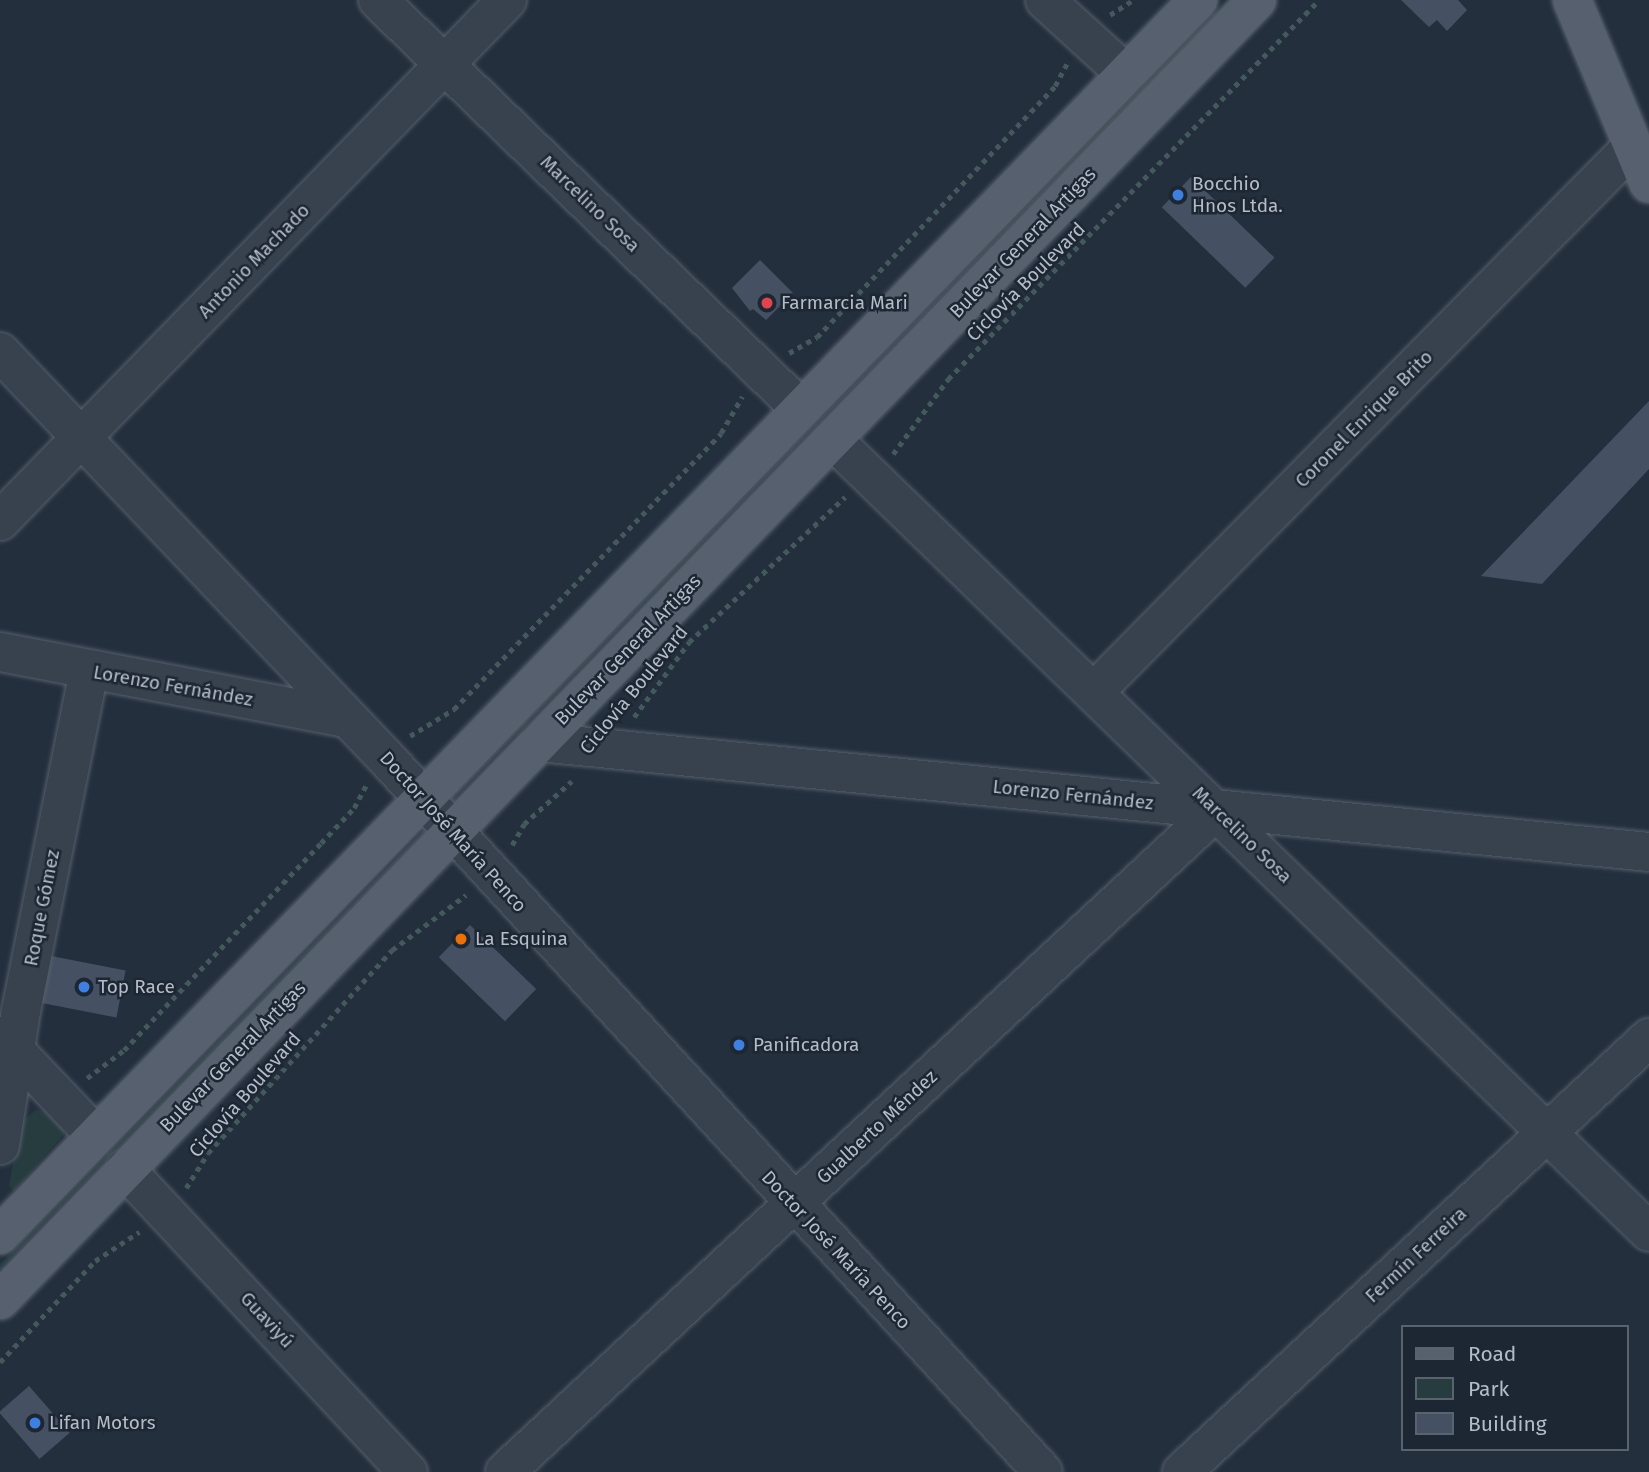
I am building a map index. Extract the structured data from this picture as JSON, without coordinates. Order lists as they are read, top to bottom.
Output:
{
  "streets": {
    "main road": ["Bulevar General Artigas"],
    "street": [
      "Marcelino Sosa",
      "Antonio Machado",
      "Coronel Enrique Brito",
      "Lorenzo Fernández",
      "Doctor José María Penco",
      "Roque Gómez",
      "Gualberto Méndez",
      "Fermín Ferreira",
      "Guaviyú"
    ],
    "path": ["Ciclovía Boulevard"]
  },
  "crossings": [
    ["Marcelino Sosa", "Bulevar General Artigas"],
    ["Marcelino Sosa", "Antonio Machado"],
    ["Marcelino Sosa", "Ciclovía Boulevard"],
    ["Marcelino Sosa", "Coronel Enrique Brito"],
    ["Marcelino Sosa", "Lorenzo Fernández"],
    ["Marcelino Sosa", "Gualberto Méndez"],
    ["Marcelino Sosa", "Fermín Ferreira"],
    ["Bulevar General Artigas", "Lorenzo Fernández"],
    ["Bulevar General Artigas", "Doctor José María Penco"],
    ["Bulevar General Artigas", "Guaviyú"],
    ["Antonio Machado", "Doctor José María Penco"],
    ["Ciclovía Boulevard", "Lorenzo Fernández"],
    ["Ciclovía Boulevard", "Doctor José María Penco"],
    ["Ciclovía Boulevard", "Guaviyú"],
    ["Lorenzo Fernández", "Doctor José María Penco"],
    ["Lorenzo Fernández", "Roque Gómez"],
    ["Lorenzo Fernández", "Gualberto Méndez"],
    ["Doctor José María Penco", "Gualberto Méndez"]
  ],
  "places": [
    "Bocchio Hnos Ltda.",
    "Farmarcia Mari",
    "La Esquina",
    "Top Race",
    "Panificadora",
    "Lifan Motors"
  ],
  "legend": ["Road", "Park", "Building"]
}
